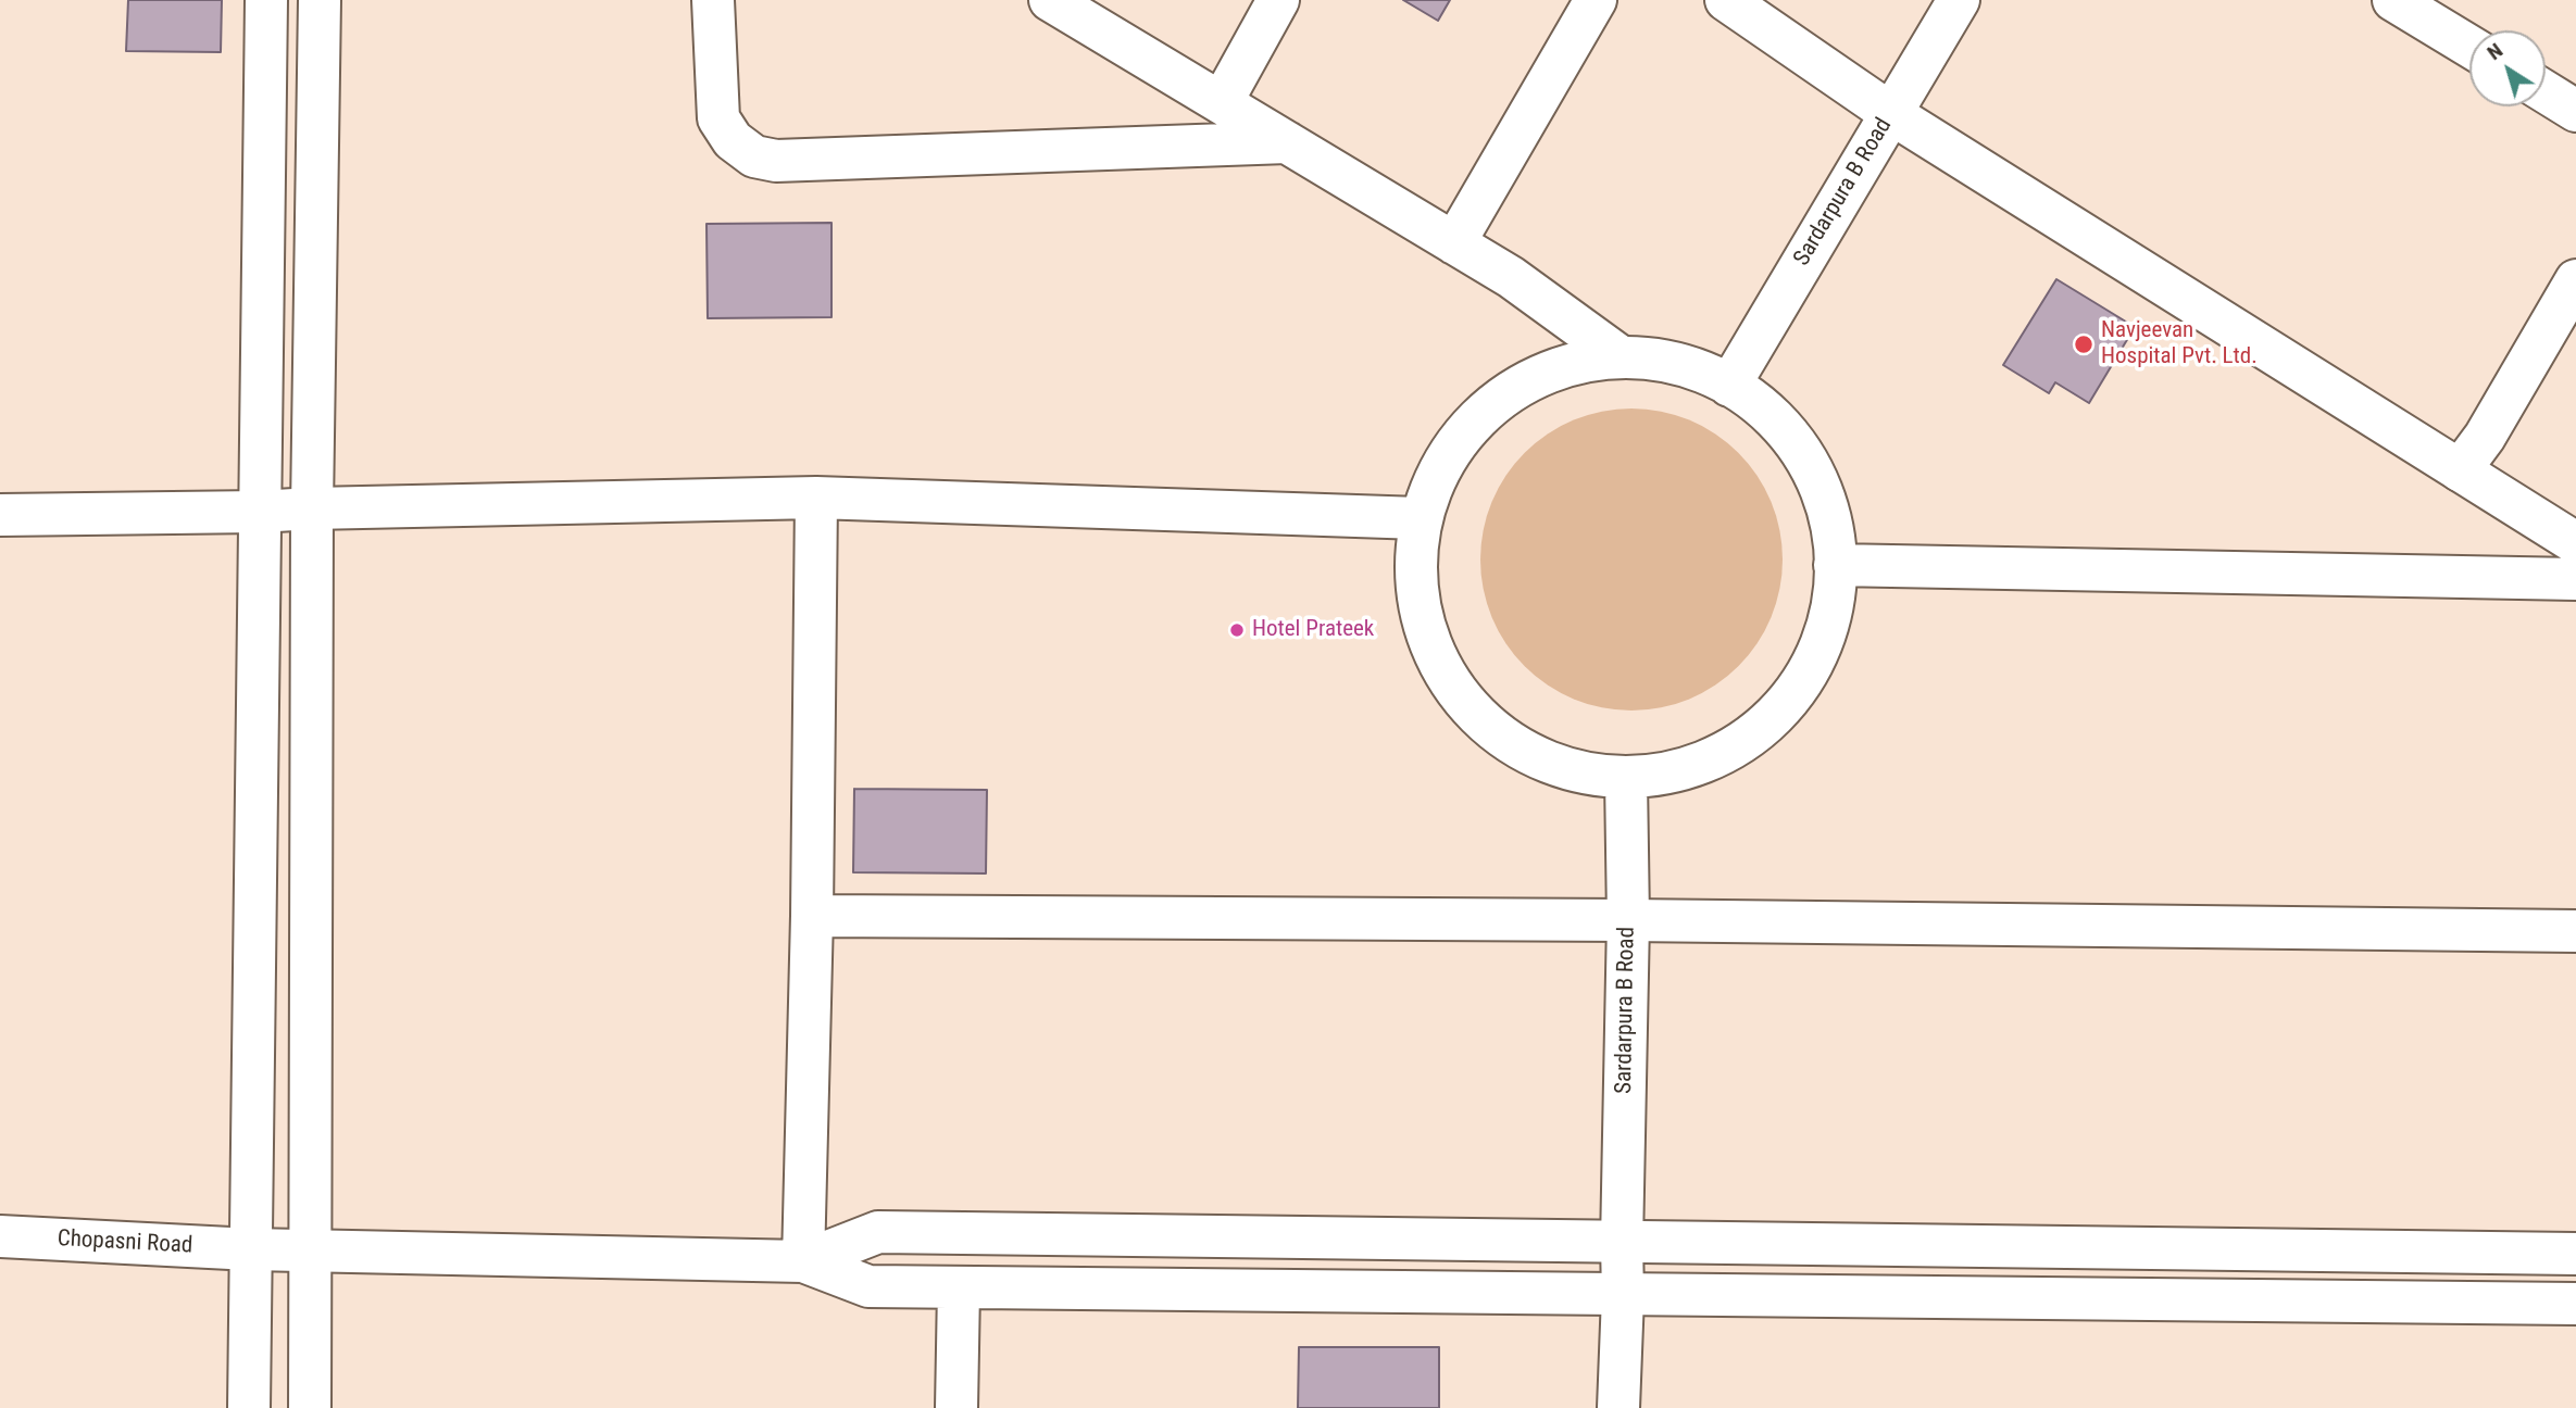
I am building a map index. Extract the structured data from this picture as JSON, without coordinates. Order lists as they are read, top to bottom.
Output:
{
  "streets": {
    "street": ["Sardarpura B Road", "Chopasni Road"]
  },
  "places": ["Navjeevan Hospital Pvt. Ltd.", "Hotel Prateek"],
  "north": "top left"
}
